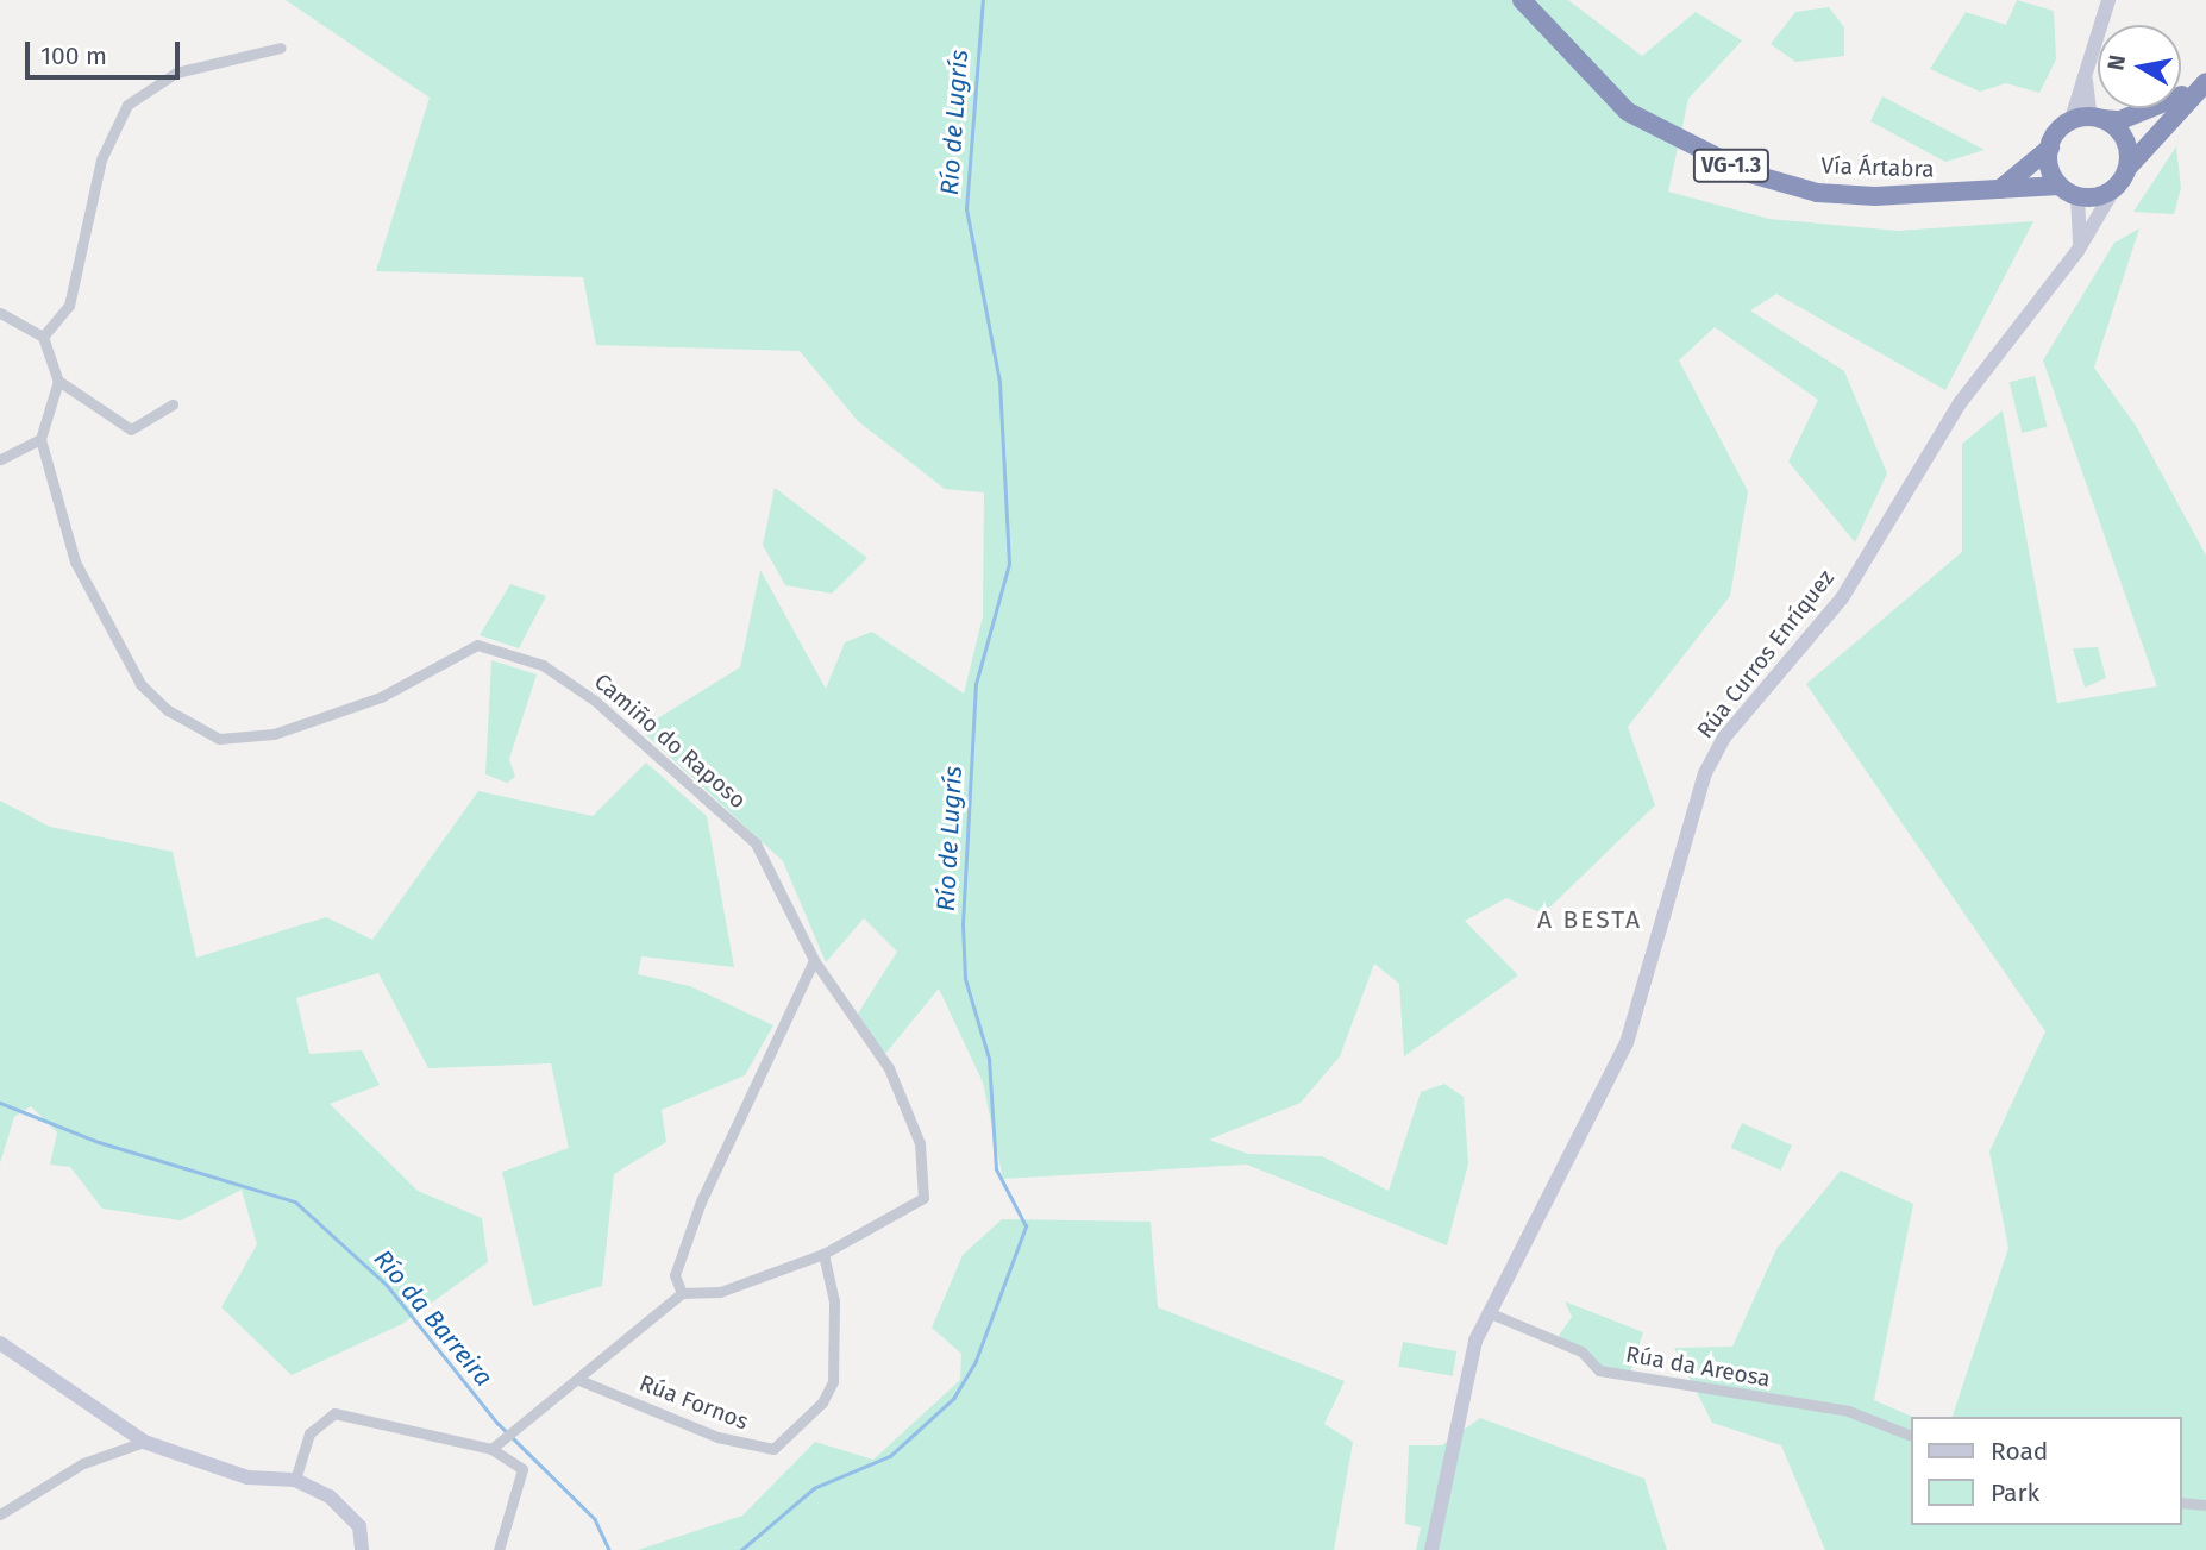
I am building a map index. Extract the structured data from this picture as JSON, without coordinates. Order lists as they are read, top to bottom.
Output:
{
  "streets": {
    "highway": ["VG-1.3", "Vía Ártabra"],
    "street": [
      "Rúa Curros Enríquez",
      "Camiño do Raposo",
      "Rúa da Areosa",
      "Rúa Fornos"
    ]
  },
  "crossings": [
    ["Vía Ártabra", "Rúa Curros Enríquez"],
    ["Rúa Curros Enríquez", "Rúa da Areosa"]
  ],
  "districts": ["A BESTA"],
  "water": ["Río de Lugrís", "Río da Barreira"],
  "legend": ["Road", "Park"],
  "scale_bar": "100 m",
  "north": "left"
}
